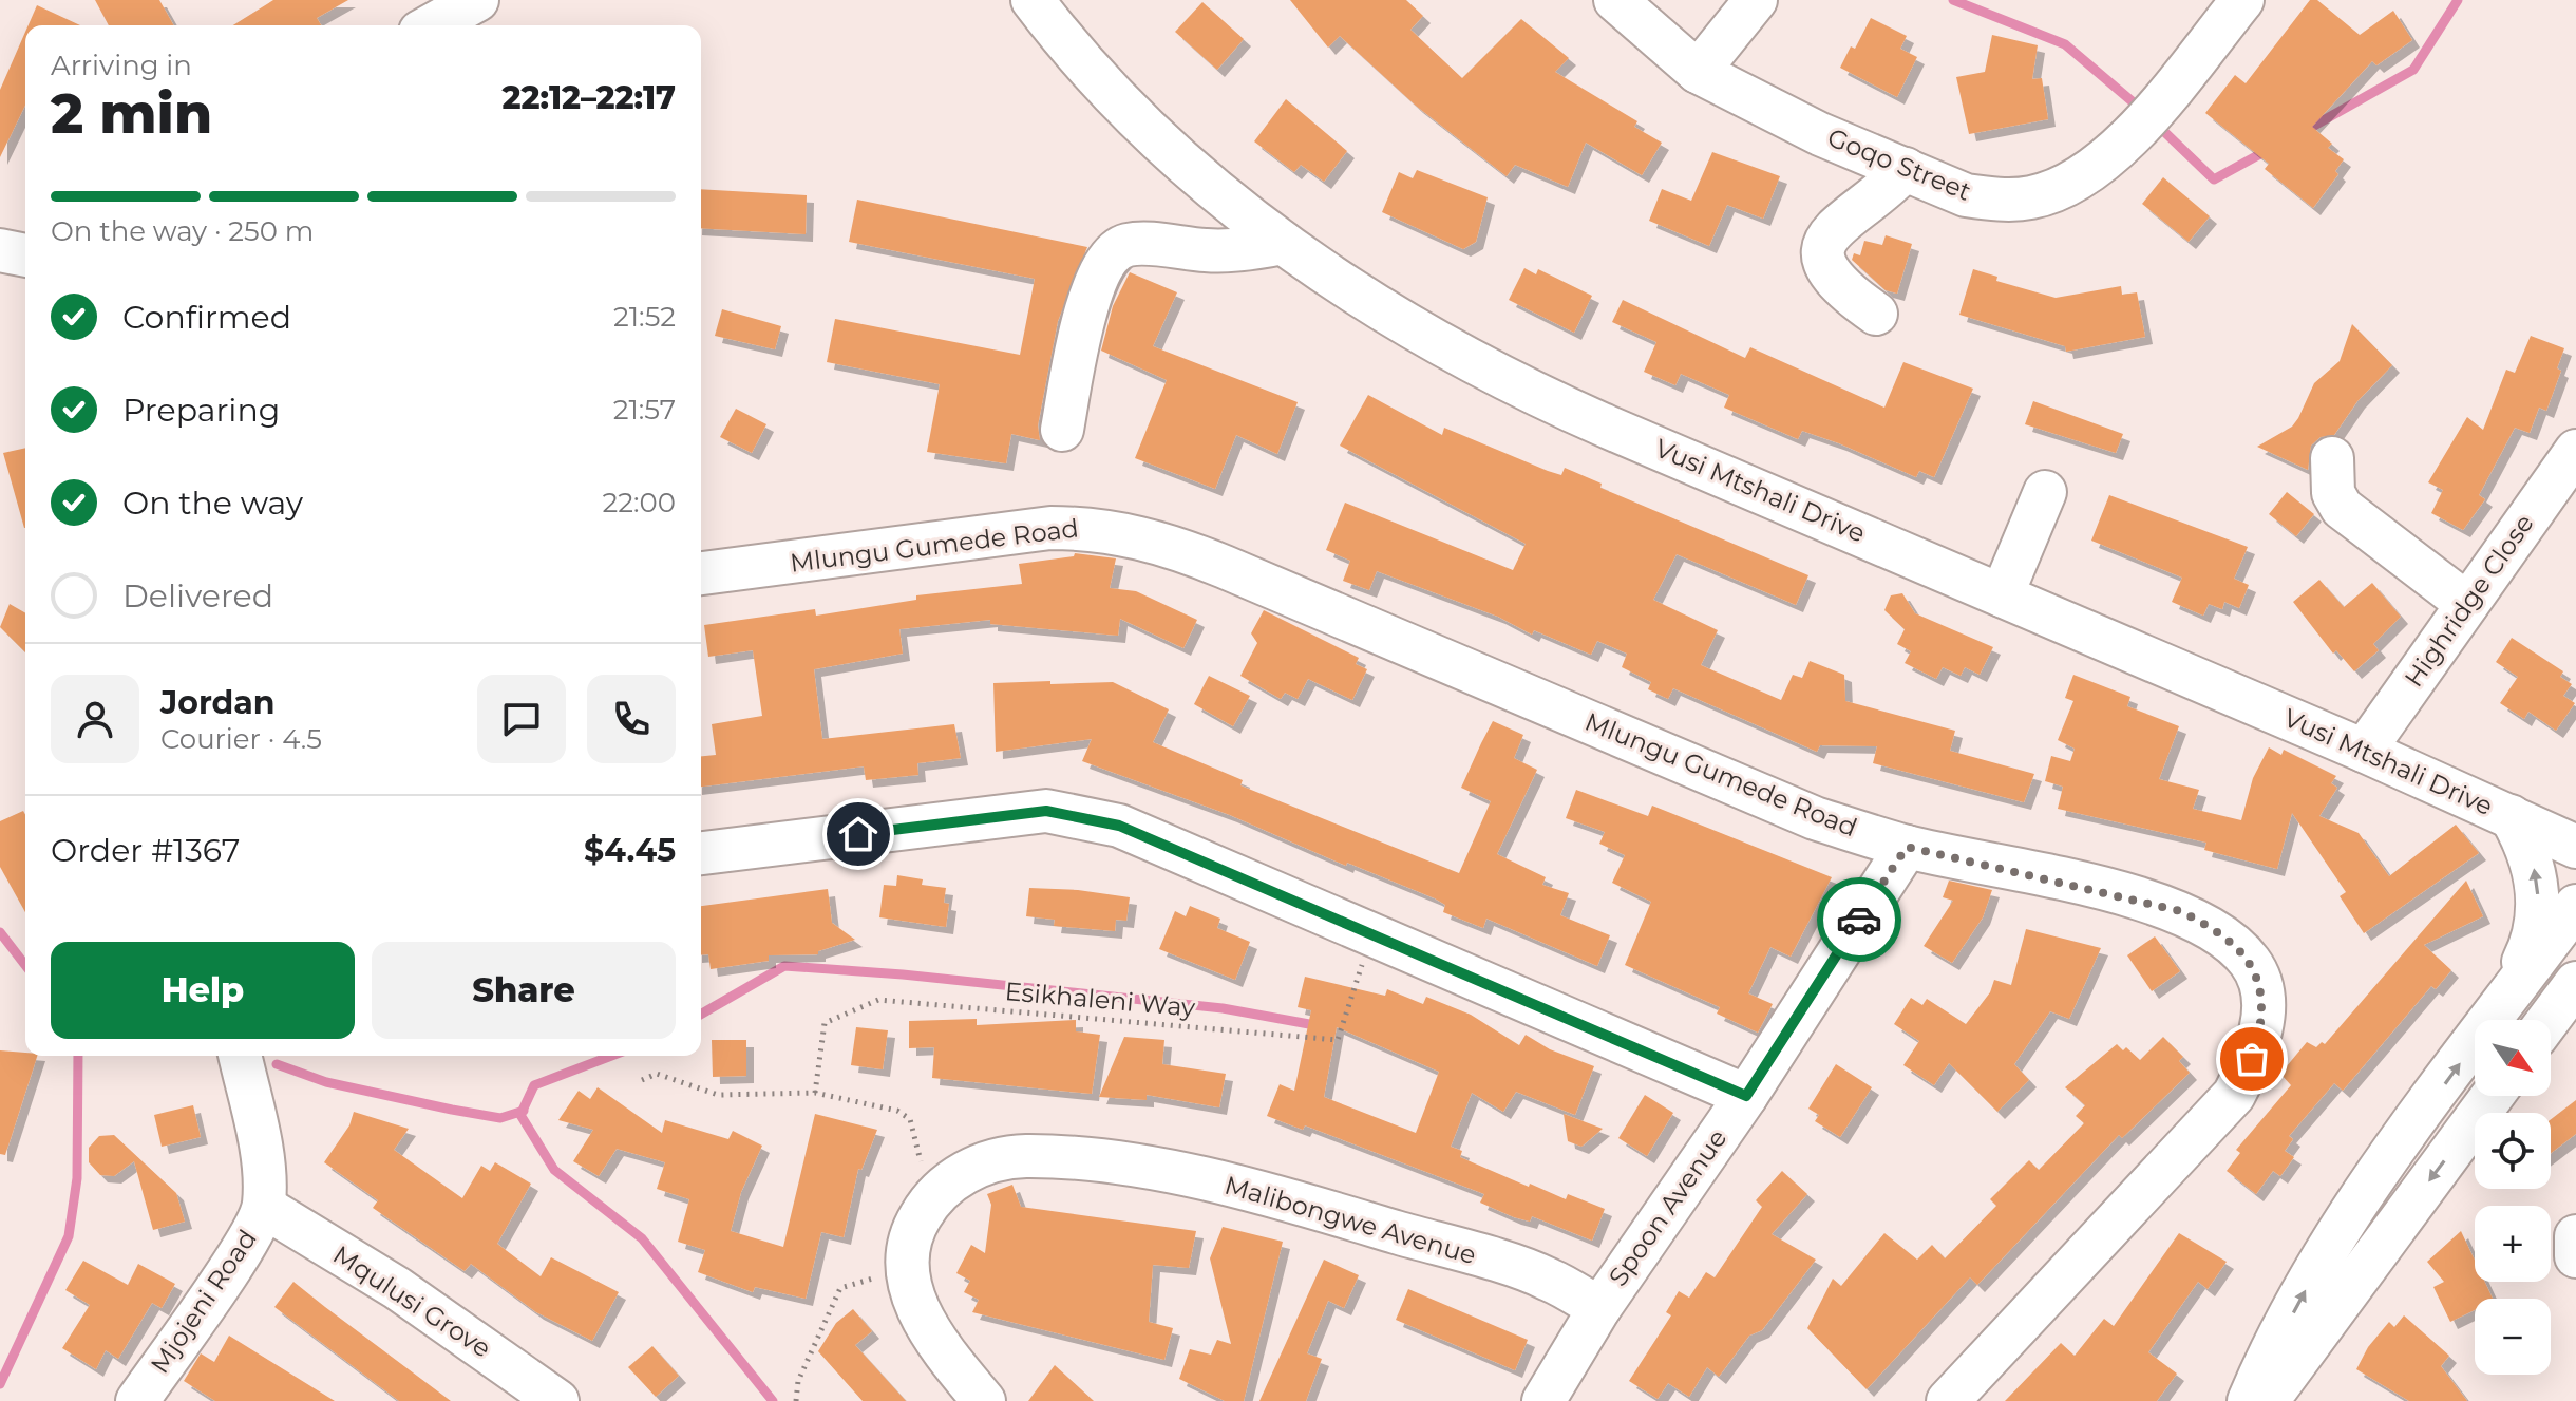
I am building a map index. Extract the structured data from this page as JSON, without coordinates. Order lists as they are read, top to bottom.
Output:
{
  "streets": {
    "street": [
      "Goqo Street",
      "Vusi Mtshali Drive",
      "Mlungu Gumede Road",
      "Highridge Close",
      "Spoon Avenue",
      "Malibongwe Avenue",
      "Mjojeni Road",
      "Mqulusi Grove"
    ],
    "path": ["Esikhaleni Way"]
  },
  "crossings": [
    ["Vusi Mtshali Drive", "Highridge Close"],
    ["Mlungu Gumede Road", "Spoon Avenue"],
    ["Spoon Avenue", "Malibongwe Avenue"],
    ["Mjojeni Road", "Mqulusi Grove"]
  ],
  "north": "bottom right",
  "page": {
    "heading": ["2 min", "Arriving in", "22:12–22:17"],
    "panel": [
      "Jordan",
      "Courier · 4.5",
      "Order #1367",
      "$4.45"
    ],
    "bar": "On the way · 250 m",
    "list": [
      ["Confirmed", "21:52"],
      ["Preparing", "21:57"],
      ["On the way", "22:00"],
      "Delivered"
    ],
    "buttons": ["Help", "Share"],
    "map_buttons": ["+", "−"]
  }
}
